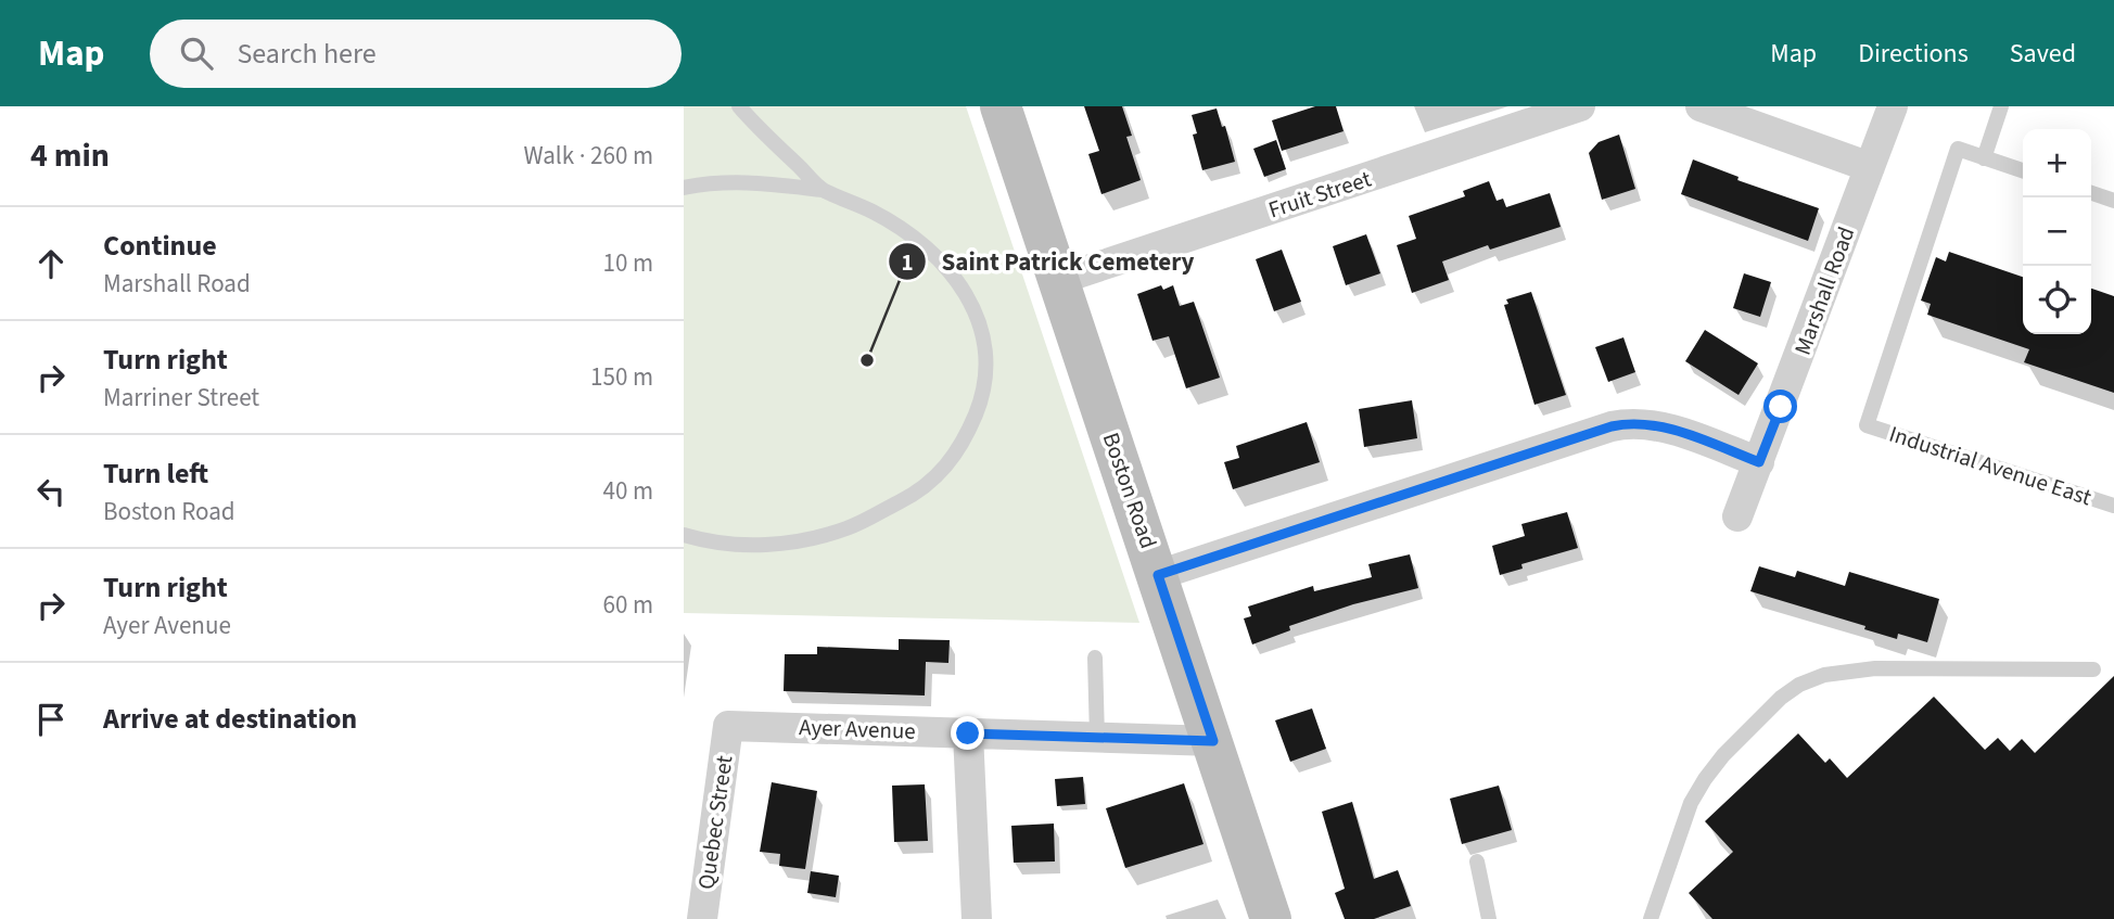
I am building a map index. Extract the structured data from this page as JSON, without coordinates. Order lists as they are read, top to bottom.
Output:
{
  "streets": {
    "main road": ["Boston Road"],
    "street": [
      "Fruit Street",
      "Marshall Road",
      "Ayer Avenue",
      "Quebec Street"
    ],
    "lane": ["Industrial Avenue East"]
  },
  "crossings": [
    ["Fruit Street", "Boston Road"],
    ["Boston Road", "Ayer Avenue"],
    ["Ayer Avenue", "Quebec Street"]
  ],
  "places": ["Saint Patrick Cemetery"],
  "page": {
    "header": "Map",
    "search": "Search here",
    "nav": ["Map", "Directions", "Saved"],
    "heading": ["4 min", "Walk · 260 m"],
    "map_buttons": ["+", "−"],
    "list": [
      ["Continue", "Marshall Road", "10 m"],
      ["Turn right", "Marriner Street", "150 m"],
      ["Turn left", "Boston Road", "40 m"],
      ["Turn right", "Ayer Avenue", "60 m"],
      "Arrive at destination"
    ]
  }
}
